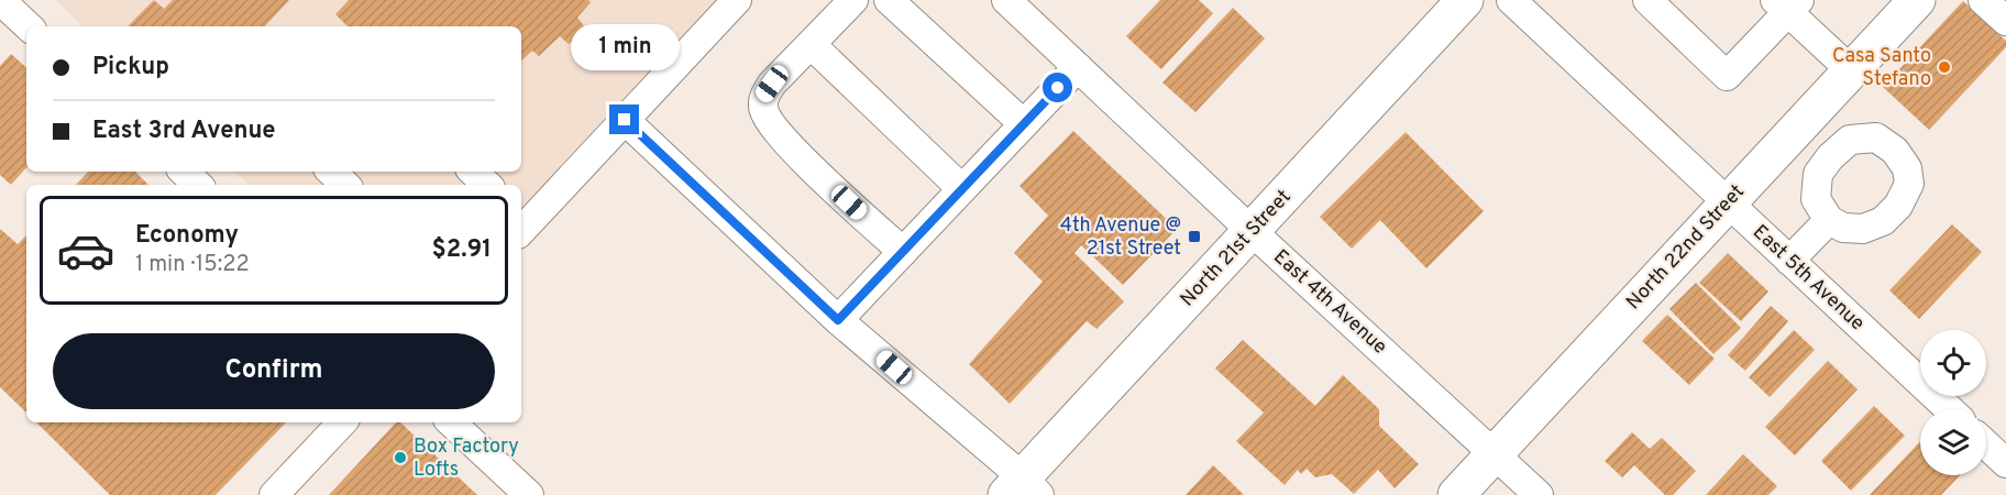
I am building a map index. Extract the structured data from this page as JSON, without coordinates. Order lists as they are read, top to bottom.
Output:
{
  "streets": {
    "main road": ["North 22nd Street", "North 21st Street"],
    "street": ["East 5th Avenue", "East 4th Avenue"]
  },
  "crossings": [
    ["North 22nd Street", "East 5th Avenue"],
    ["North 22nd Street", "East 4th Avenue"],
    ["North 21st Street", "East 4th Avenue"]
  ],
  "places": {
    "other": ["Casa Santo Stefano", "Box Factory Lofts"],
    "transit": ["4th Avenue @ 21st Street"]
  },
  "page": {
    "bubble": "1 min",
    "banner": ["Pickup", "East 3rd Avenue"],
    "list": [
      {
        "name": "Economy",
        "note": "1 min · 15:22",
        "value": "$2.91"
      }
    ],
    "buttons": "Confirm"
  }
}
